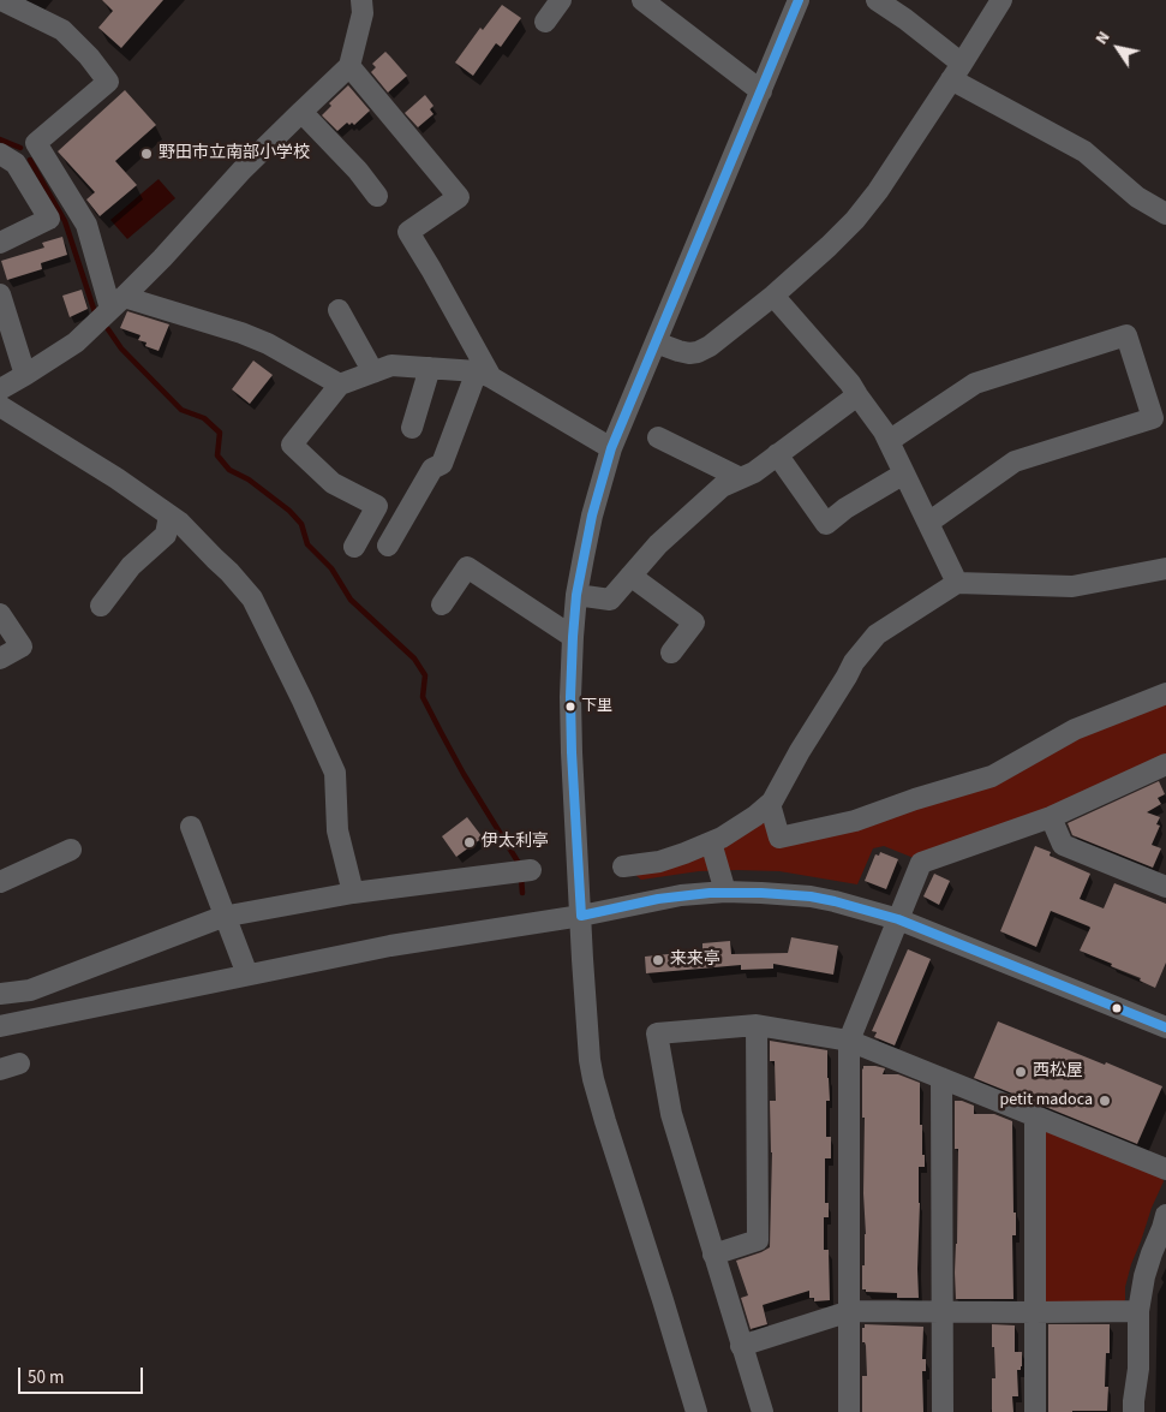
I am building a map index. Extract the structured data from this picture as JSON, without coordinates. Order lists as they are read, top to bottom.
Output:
{
  "places": [
    "野田市立南部小学校",
    "下里",
    "伊太利亭",
    "来来亭",
    "西松屋",
    "petit madoca"
  ],
  "scale_bar": "50 m",
  "north": "top left"
}
